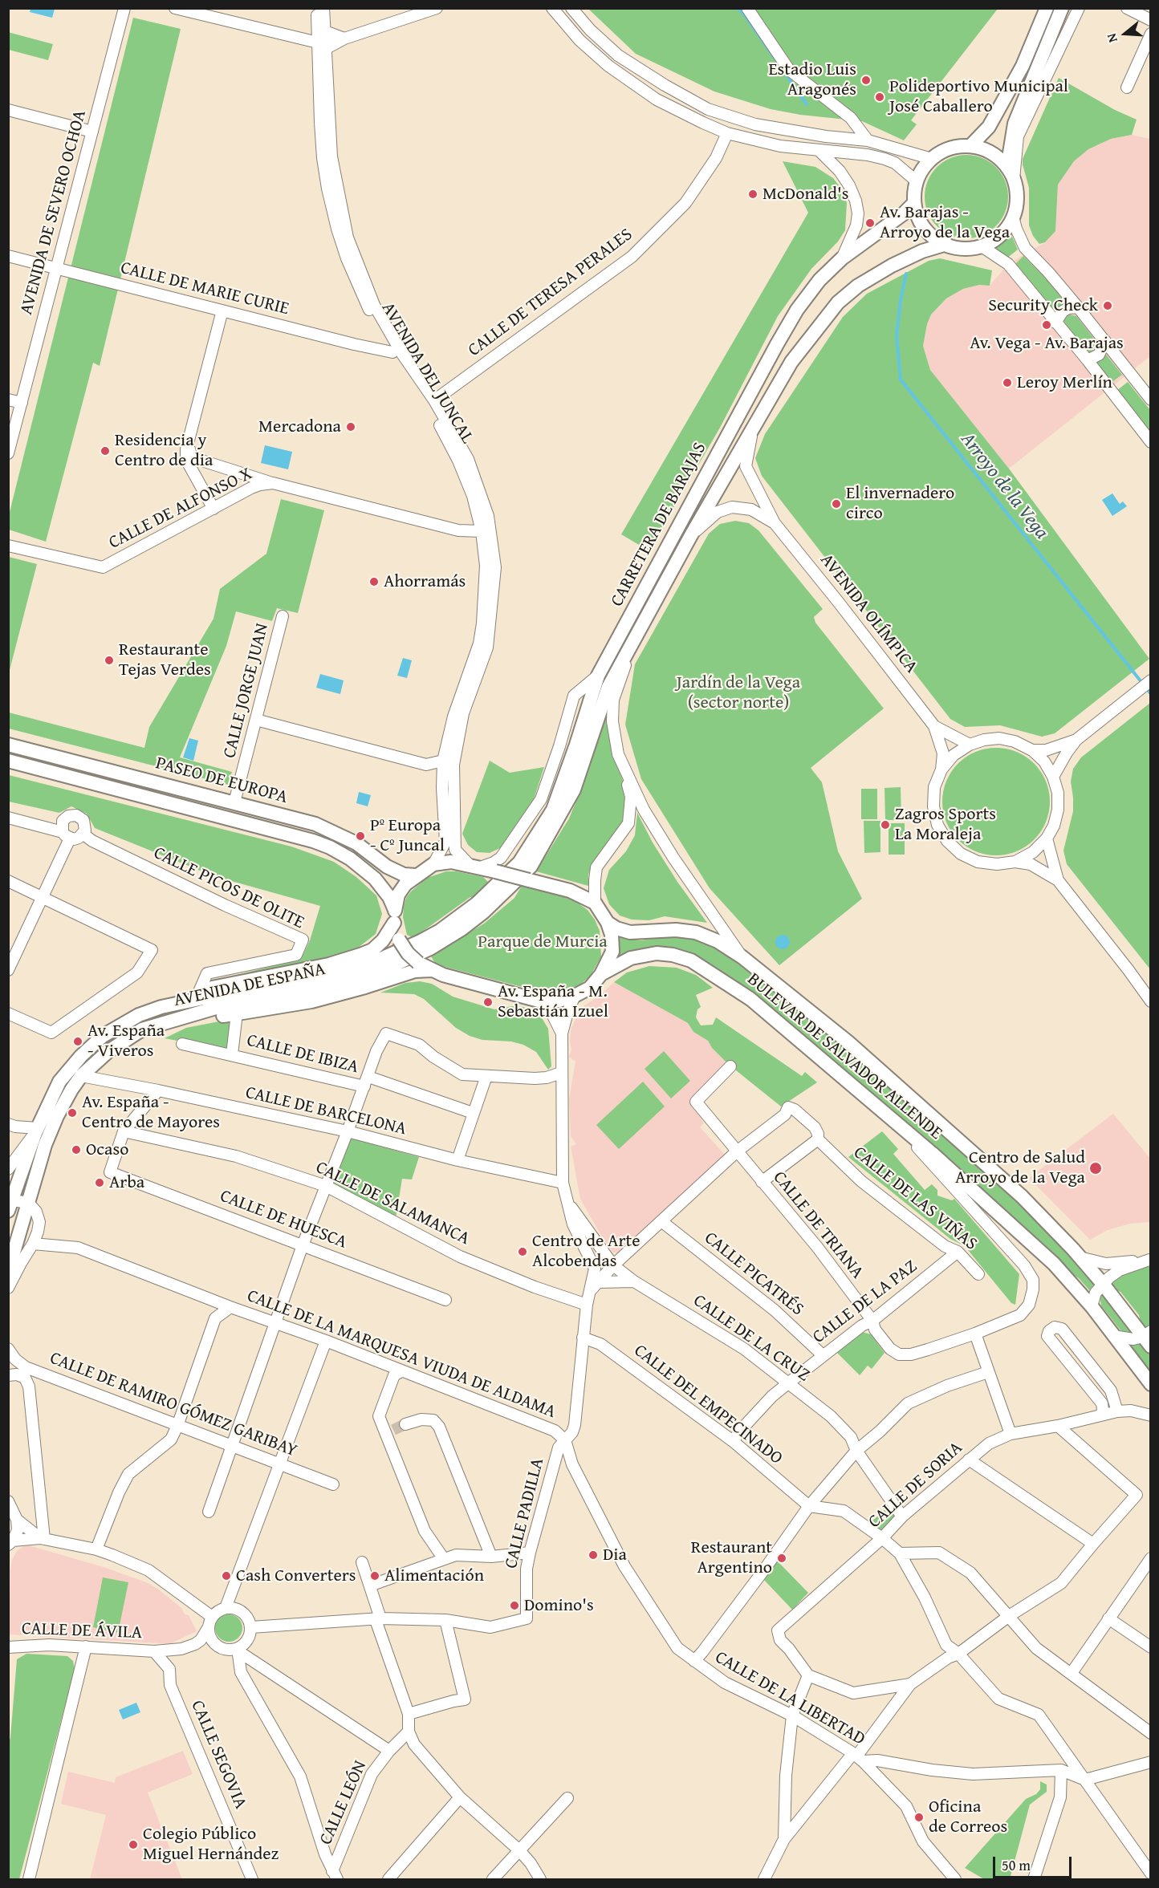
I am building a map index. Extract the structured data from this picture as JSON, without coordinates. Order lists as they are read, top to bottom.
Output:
{
  "streets": {
    "main road": [
      "CARRETERA DE BARAJAS",
      "PASEO DE EUROPA",
      "AVENIDA DE ESPAÑA",
      "BULEVAR DE SALVADOR ALLENDE"
    ],
    "street": [
      "AVENIDA DE SEVERO OCHOA",
      "CALLE DE MARIE CURIE",
      "CALLE DE TERESA PERALES",
      "AVENIDA DEL JUNCAL",
      "CALLE DE ALFONSO X",
      "AVENIDA OLÍMPICA",
      "CALLE JORGE JUAN",
      "CALLE PICOS DE OLITE",
      "CALLE DE IBIZA",
      "CALLE DE BARCELONA",
      "CALLE DE LAS VIÑAS",
      "CALLE DE SALAMANCA",
      "CALLE DE HUESCA",
      "CALLE DE TRIANA",
      "CALLE PICATRÉS",
      "CALLE DE LA PAZ",
      "CALLE DE LA CRUZ",
      "CALLE DE LA MARQUESA VIUDA DE ALDAMA",
      "CALLE DE RAMIRO GÓMEZ GARIBAY",
      "CALLE DEL EMPECINADO",
      "CALLE DE SORIA",
      "CALLE PADILLA",
      "CALLE DE ÁVILA",
      "CALLE DE LA LIBERTAD",
      "CALLE SEGOVIA",
      "CALLE LEÓN"
    ]
  },
  "crossings": [
    ["AVENIDA DE SEVERO OCHOA", "CALLE DE MARIE CURIE"],
    ["CALLE DE MARIE CURIE", "AVENIDA DEL JUNCAL"],
    ["CALLE DE TERESA PERALES", "AVENIDA DEL JUNCAL"],
    ["AVENIDA DEL JUNCAL", "CALLE DE ALFONSO X"],
    ["CARRETERA DE BARAJAS", "AVENIDA OLÍMPICA"],
    ["CARRETERA DE BARAJAS", "AVENIDA DE ESPAÑA"],
    ["CALLE JORGE JUAN", "PASEO DE EUROPA"],
    ["AVENIDA DE ESPAÑA", "CALLE DE BARCELONA"],
    ["AVENIDA DE ESPAÑA", "CALLE DE LA MARQUESA VIUDA DE ALDAMA"],
    ["CALLE DE BARCELONA", "CALLE PADILLA"],
    ["CALLE DE LAS VIÑAS", "CALLE DE TRIANA"],
    ["CALLE DE LAS VIÑAS", "CALLE DE LA PAZ"],
    ["CALLE DE SALAMANCA", "CALLE DE HUESCA"],
    ["CALLE DE SALAMANCA", "CALLE PADILLA"],
    ["CALLE DE TRIANA", "CALLE DE LA PAZ"],
    ["CALLE PICATRÉS", "CALLE DE LA PAZ"],
    ["CALLE DE LA PAZ", "CALLE DE LA CRUZ"],
    ["CALLE DE LA PAZ", "CALLE DEL EMPECINADO"],
    ["CALLE DE LA CRUZ", "CALLE DE SORIA"],
    ["CALLE DE LA CRUZ", "CALLE PADILLA"],
    ["CALLE DE LA MARQUESA VIUDA DE ALDAMA", "CALLE PADILLA"],
    ["CALLE DE LA MARQUESA VIUDA DE ALDAMA", "CALLE DE LA LIBERTAD"],
    ["CALLE DEL EMPECINADO", "CALLE PADILLA"]
  ],
  "water": ["Arroyo de la Vega"],
  "parks": ["Jardín de la Vega (sector norte)", "Parque de Murcia"],
  "places": [
    "Estadio Luis Aragonés",
    "Polideportivo Municipal José Caballero",
    "McDonald's",
    "Av. Barajas - Arroyo de la Vega",
    "Security Check",
    "Av. Vega - Av. Barajas",
    "Leroy Merlín",
    "Mercadona",
    "Residencia y Centro de dia",
    "El invernadero circo",
    "Ahorramás",
    "Restaurante Tejas Verdes",
    "Zagros Sports La Moraleja",
    "Pº Europa - Cº Juncal",
    "Av. España - M. Sebastián Izuel",
    "Av. España - Viveros",
    "Av. España - Centro de Mayores",
    "Ocaso",
    "Centro de Salud Arroyo de la Vega",
    "Arba",
    "Centro de Arte Alcobendas",
    "Dia",
    "Restaurant Argentino",
    "Cash Converters",
    "Alimentación",
    "Domino's",
    "Oficina de Correos",
    "Colegio Público Miguel Hernández"
  ],
  "scale_bar": "50 m",
  "north": "left"
}
